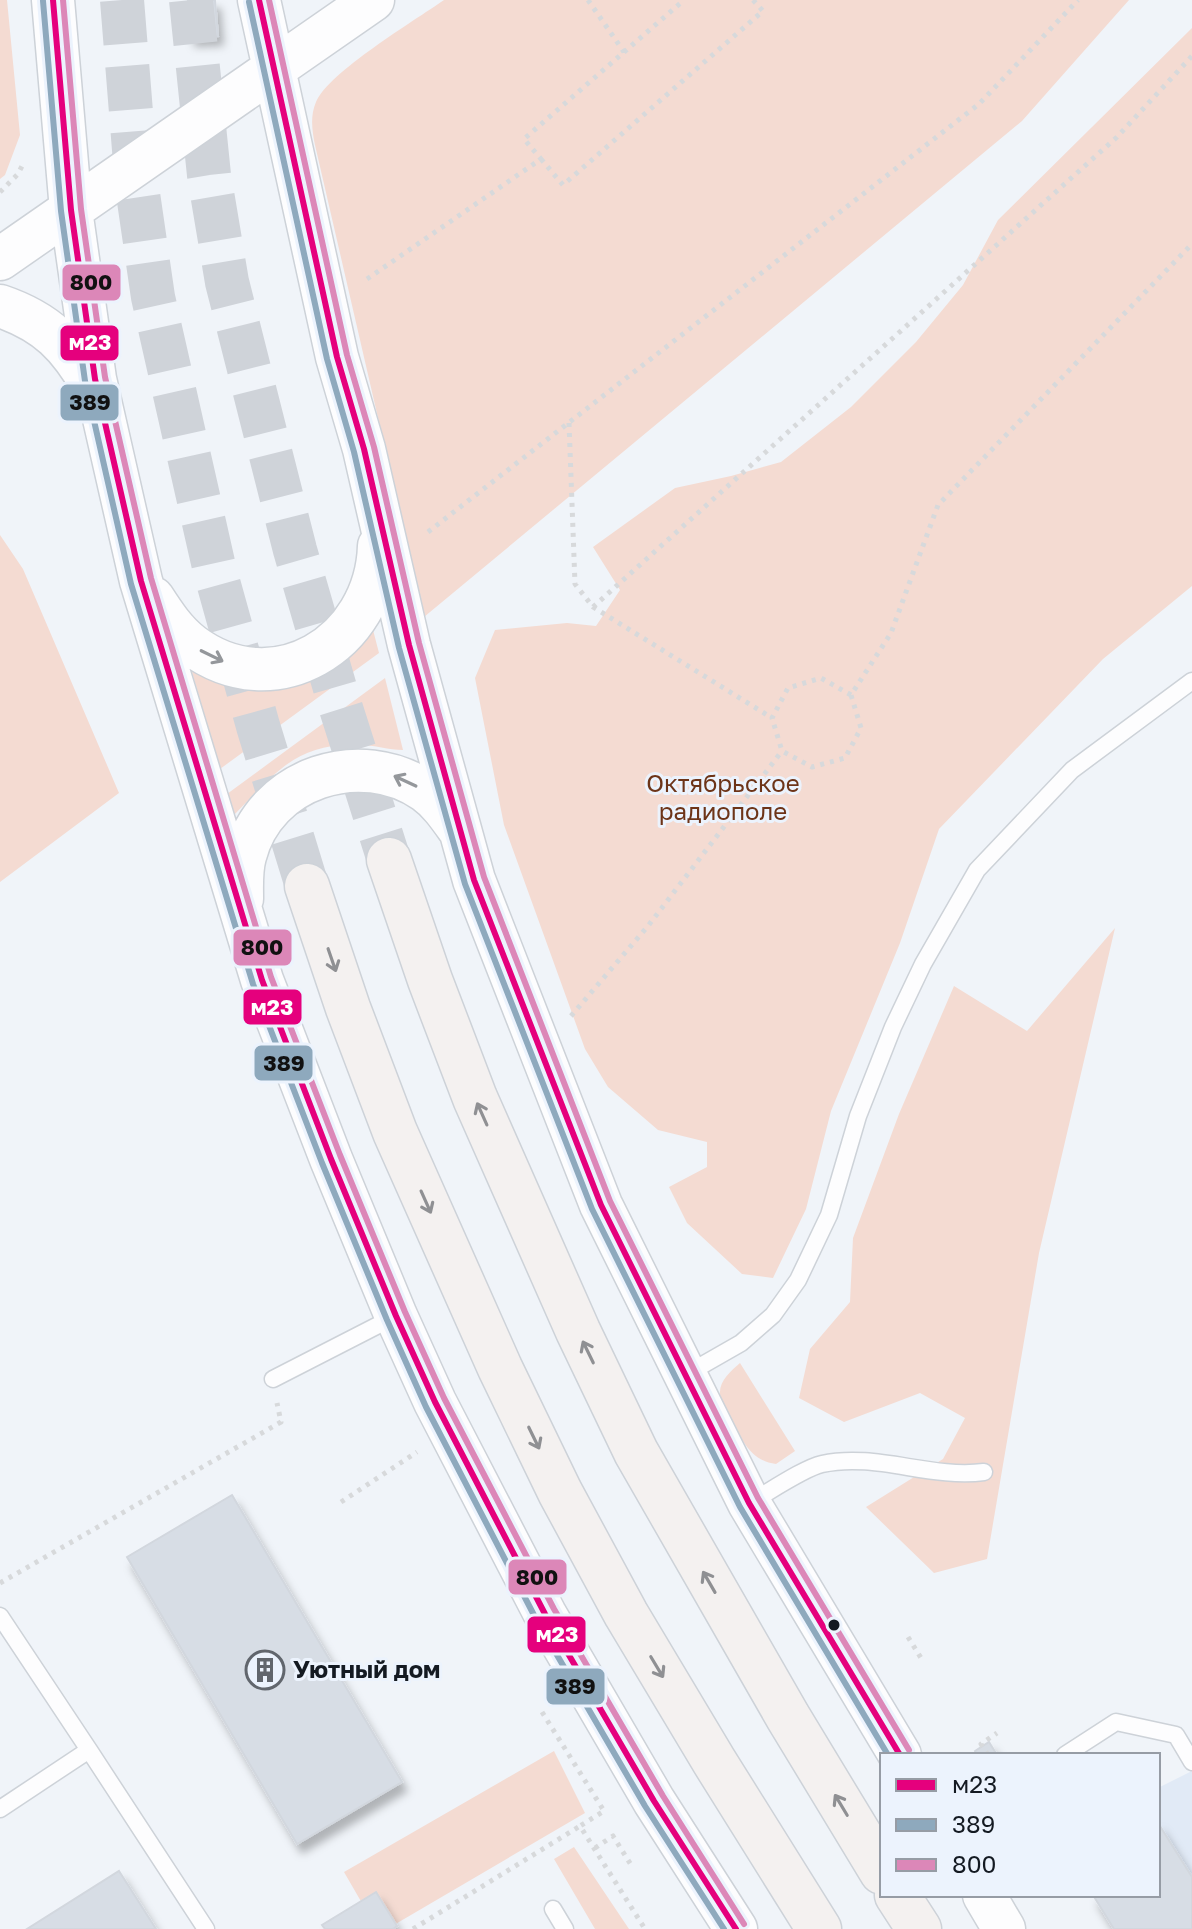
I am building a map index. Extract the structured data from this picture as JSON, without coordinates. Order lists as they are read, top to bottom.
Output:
{
  "parks": ["Октябрьское радиополе"],
  "places": {
    "building": ["Уютный дом"]
  },
  "lines": ["transit line м23", "transit line 800", "transit line 389"],
  "legend": ["м23", "389", "800"]
}
